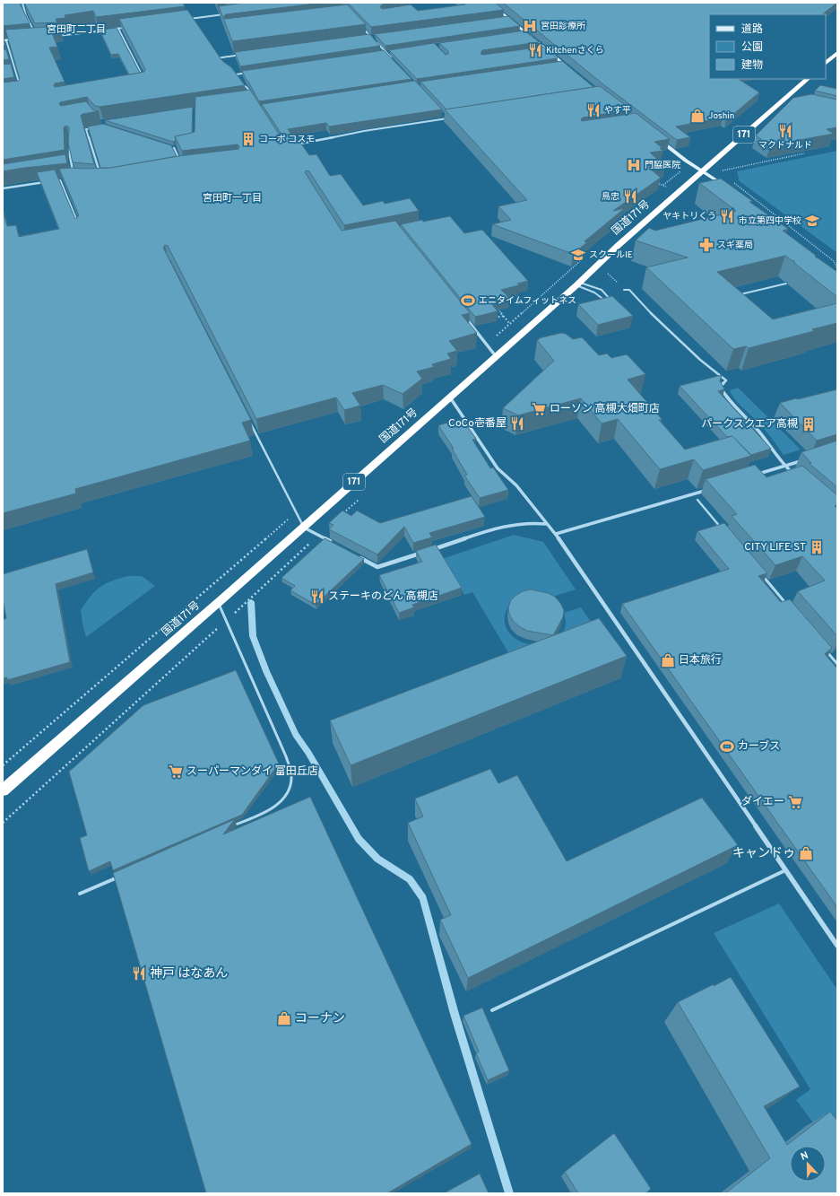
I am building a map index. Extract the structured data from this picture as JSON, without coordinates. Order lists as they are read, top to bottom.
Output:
{
  "streets": {
    "highway": ["171", "国道171号"]
  },
  "districts": ["宮田町二丁目", "宮田町一丁目"],
  "places": {
    "hospital": ["宮田診療所", "門脇医院"],
    "restaurant": [
      "Kitchenさくら",
      "やす平",
      "マクドナルド",
      "鳥忠",
      "ヤキトリくう",
      "CoCo壱番屋",
      "ステーキのどん 高槻店",
      "神戸 はなあん"
    ],
    "shop": [
      "Joshin",
      "日本旅行",
      "キャンドゥ",
      "コーナン"
    ],
    "building": ["コーポ コスモ", "パークスクエア高槻", "CITY LIFE ST"],
    "school or university": ["市立第四中学校", "スクールIE"],
    "pharmacy": ["スギ薬局"],
    "sports": ["エニタイムフィットネス", "カーブス"],
    "supermarket": ["ローソン 高槻大畑町店", "スーパーマンダイ 富田丘店", "ダイエー"]
  },
  "legend": ["道路", "公園", "建物"],
  "north": "top"
}
